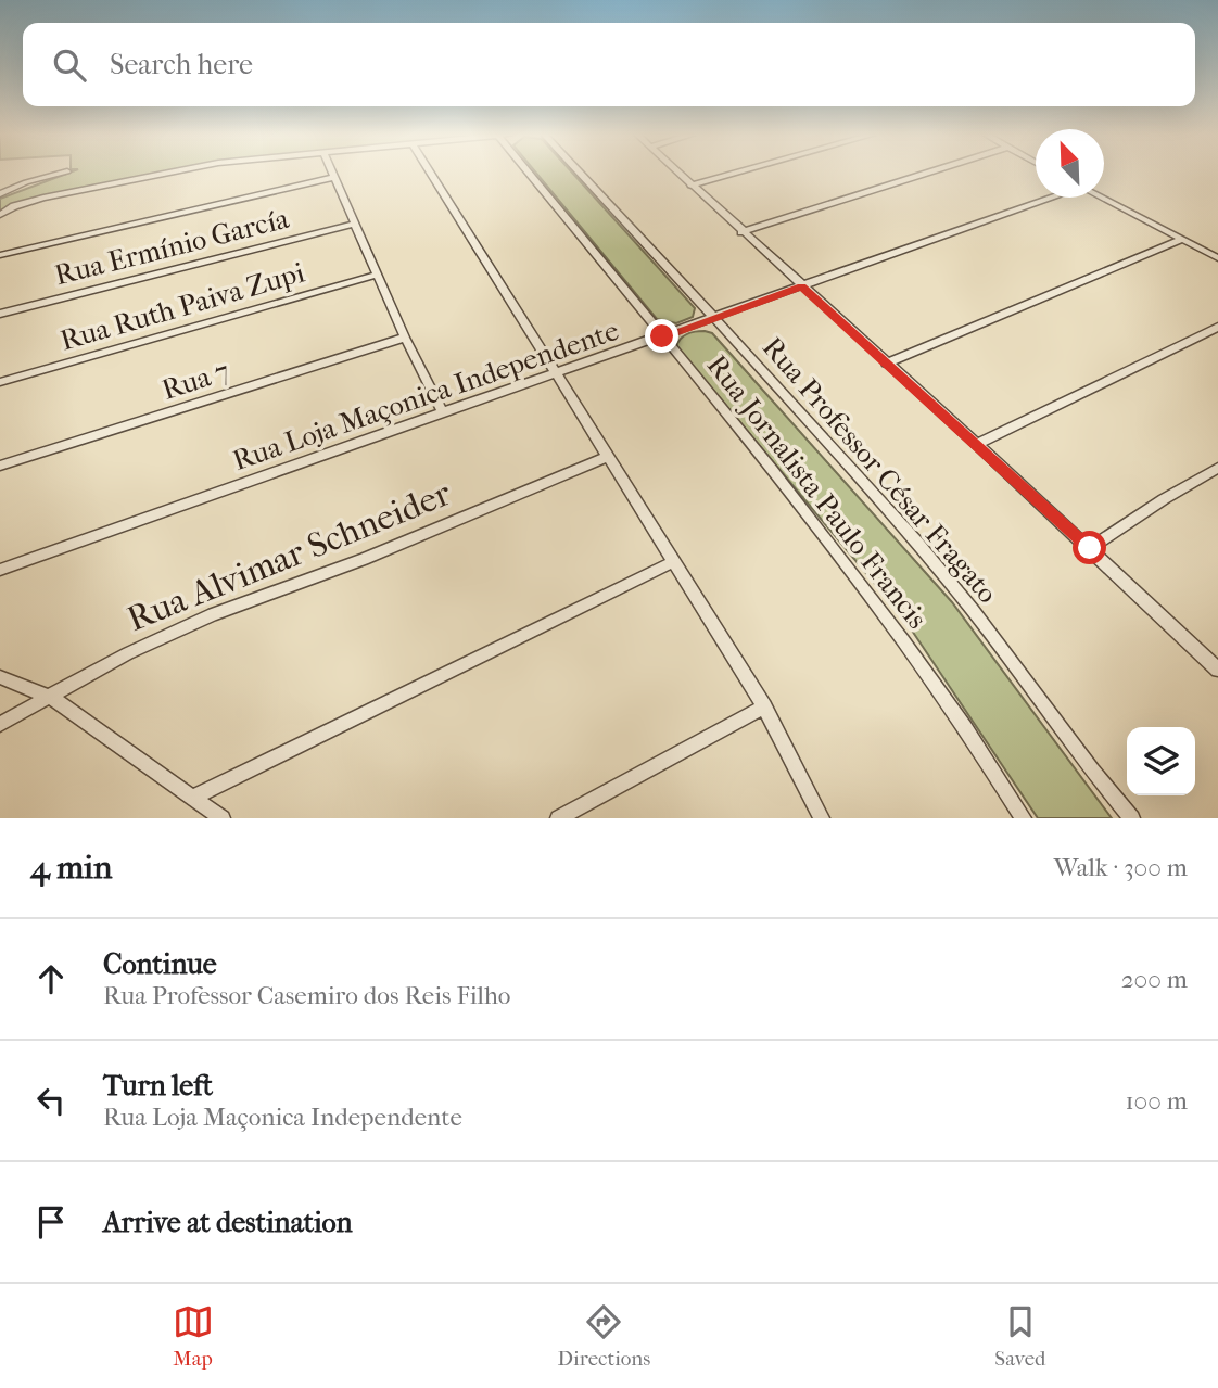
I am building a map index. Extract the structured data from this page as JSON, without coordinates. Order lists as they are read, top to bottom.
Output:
{
  "streets": {
    "street": [
      "Rua Ermínio García",
      "Rua Ruth Paiva Zupi",
      "Rua 7",
      "Rua Loja Maçonica Independente",
      "Rua Professor César Fragato",
      "Rua Jornalista Paulo Francis",
      "Rua Alvimar Schneider"
    ]
  },
  "crossings": [
    ["Rua Loja Maçonica Independente", "Rua Professor César Fragato"],
    ["Rua Loja Maçonica Independente", "Rua Jornalista Paulo Francis"]
  ],
  "north": "top left",
  "page": {
    "search": "Search here",
    "heading": ["4 min", "Walk · 300 m"],
    "list": [
      ["Continue", "Rua Professor Casemiro dos Reis Filho", "200 m"],
      ["Turn left", "Rua Loja Maçonica Independente", "100 m"],
      "Arrive at destination"
    ],
    "nav": ["Map", "Directions", "Saved"]
  }
}
